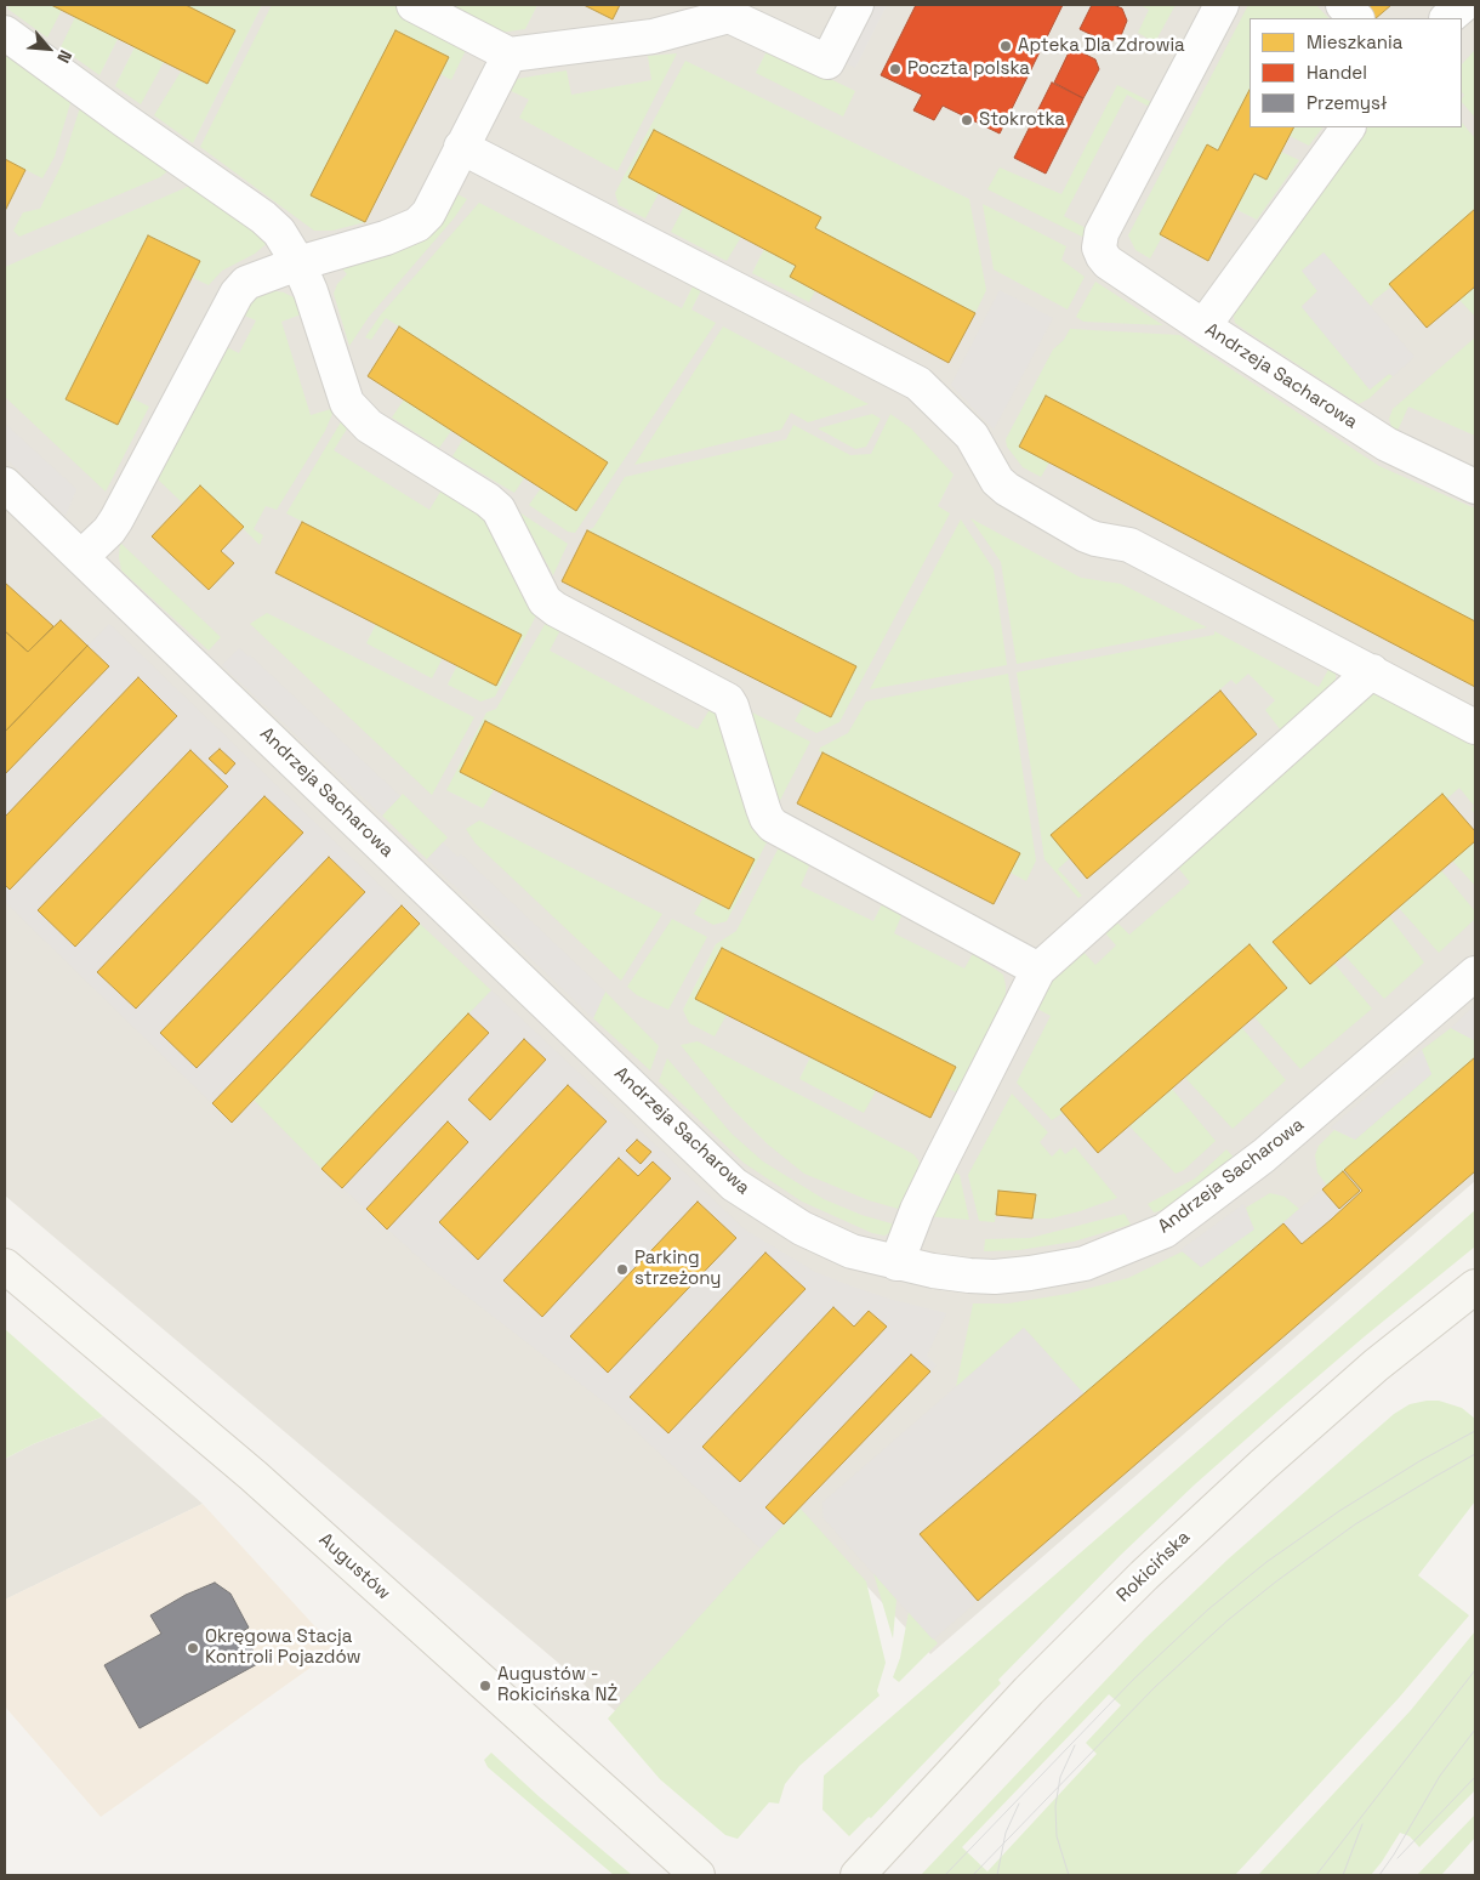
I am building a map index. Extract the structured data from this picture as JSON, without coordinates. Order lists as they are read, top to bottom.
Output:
{
  "streets": {
    "street": ["Andrzeja Sacharowa", "Augustów", "Rokicińska"]
  },
  "places": [
    "Apteka Dla Zdrowia",
    "Poczta polska",
    "Stokrotka",
    "Parking strzeżony",
    "Okręgowa Stacja Kontroli Pojazdów",
    "Augustów - Rokicińska NŻ"
  ],
  "legend": ["Mieszkania", "Handel", "Przemysł"],
  "north": "bottom right"
}
